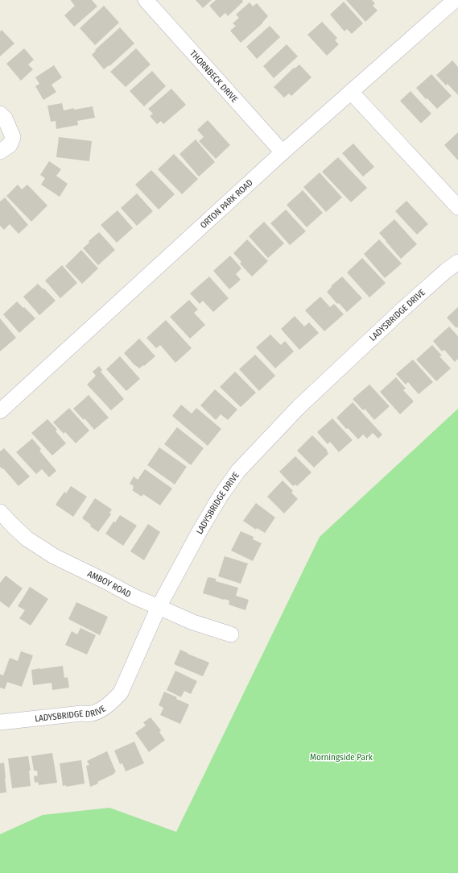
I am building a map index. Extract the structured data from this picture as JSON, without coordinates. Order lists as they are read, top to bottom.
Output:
{
  "streets": {
    "street": [
      "THORNBECK DRIVE",
      "ORTON PARK ROAD",
      "LADYSBRIDGE DRIVE",
      "AMBOY ROAD"
    ]
  },
  "crossings": [
    ["THORNBECK DRIVE", "ORTON PARK ROAD"],
    ["LADYSBRIDGE DRIVE", "AMBOY ROAD"]
  ],
  "parks": ["Morningside Park"]
}
